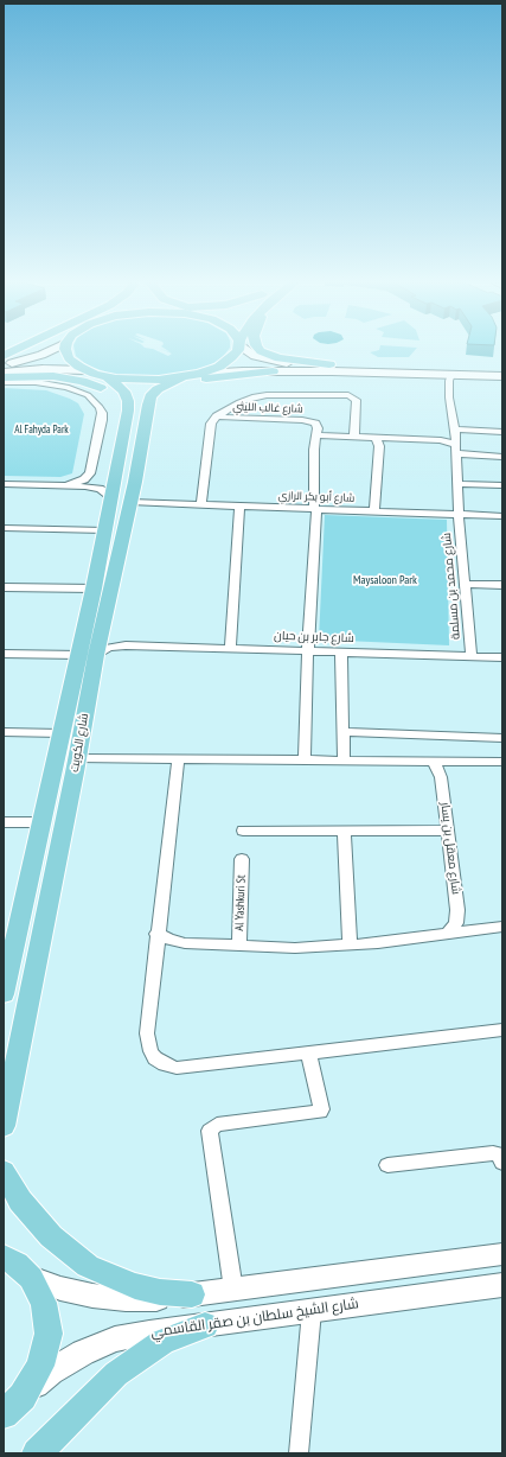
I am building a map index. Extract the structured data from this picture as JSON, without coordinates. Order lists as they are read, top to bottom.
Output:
{
  "streets": {
    "main road": ["شارع الكويت", "شارع الشيخ سلطان بن صقر القاسمي"],
    "street": [
      "شارع غالب الليثي",
      "شارع أبو بكر الرازي",
      "شارع محمد بن مسلمة",
      "شارع جابر بن حيان",
      "شارع معقل بن يسار",
      "Al Yashkuri St"
    ]
  },
  "crossings": [
    ["شارع أبو بكر الرازي", "شارع محمد بن مسلمة"],
    ["شارع أبو بكر الرازي", "شارع الكويت"],
    ["شارع محمد بن مسلمة", "شارع جابر بن حيان"],
    ["شارع جابر بن حيان", "شارع الكويت"]
  ],
  "parks": ["Al Fahyda Park", "Maysaloon Park"]
}
